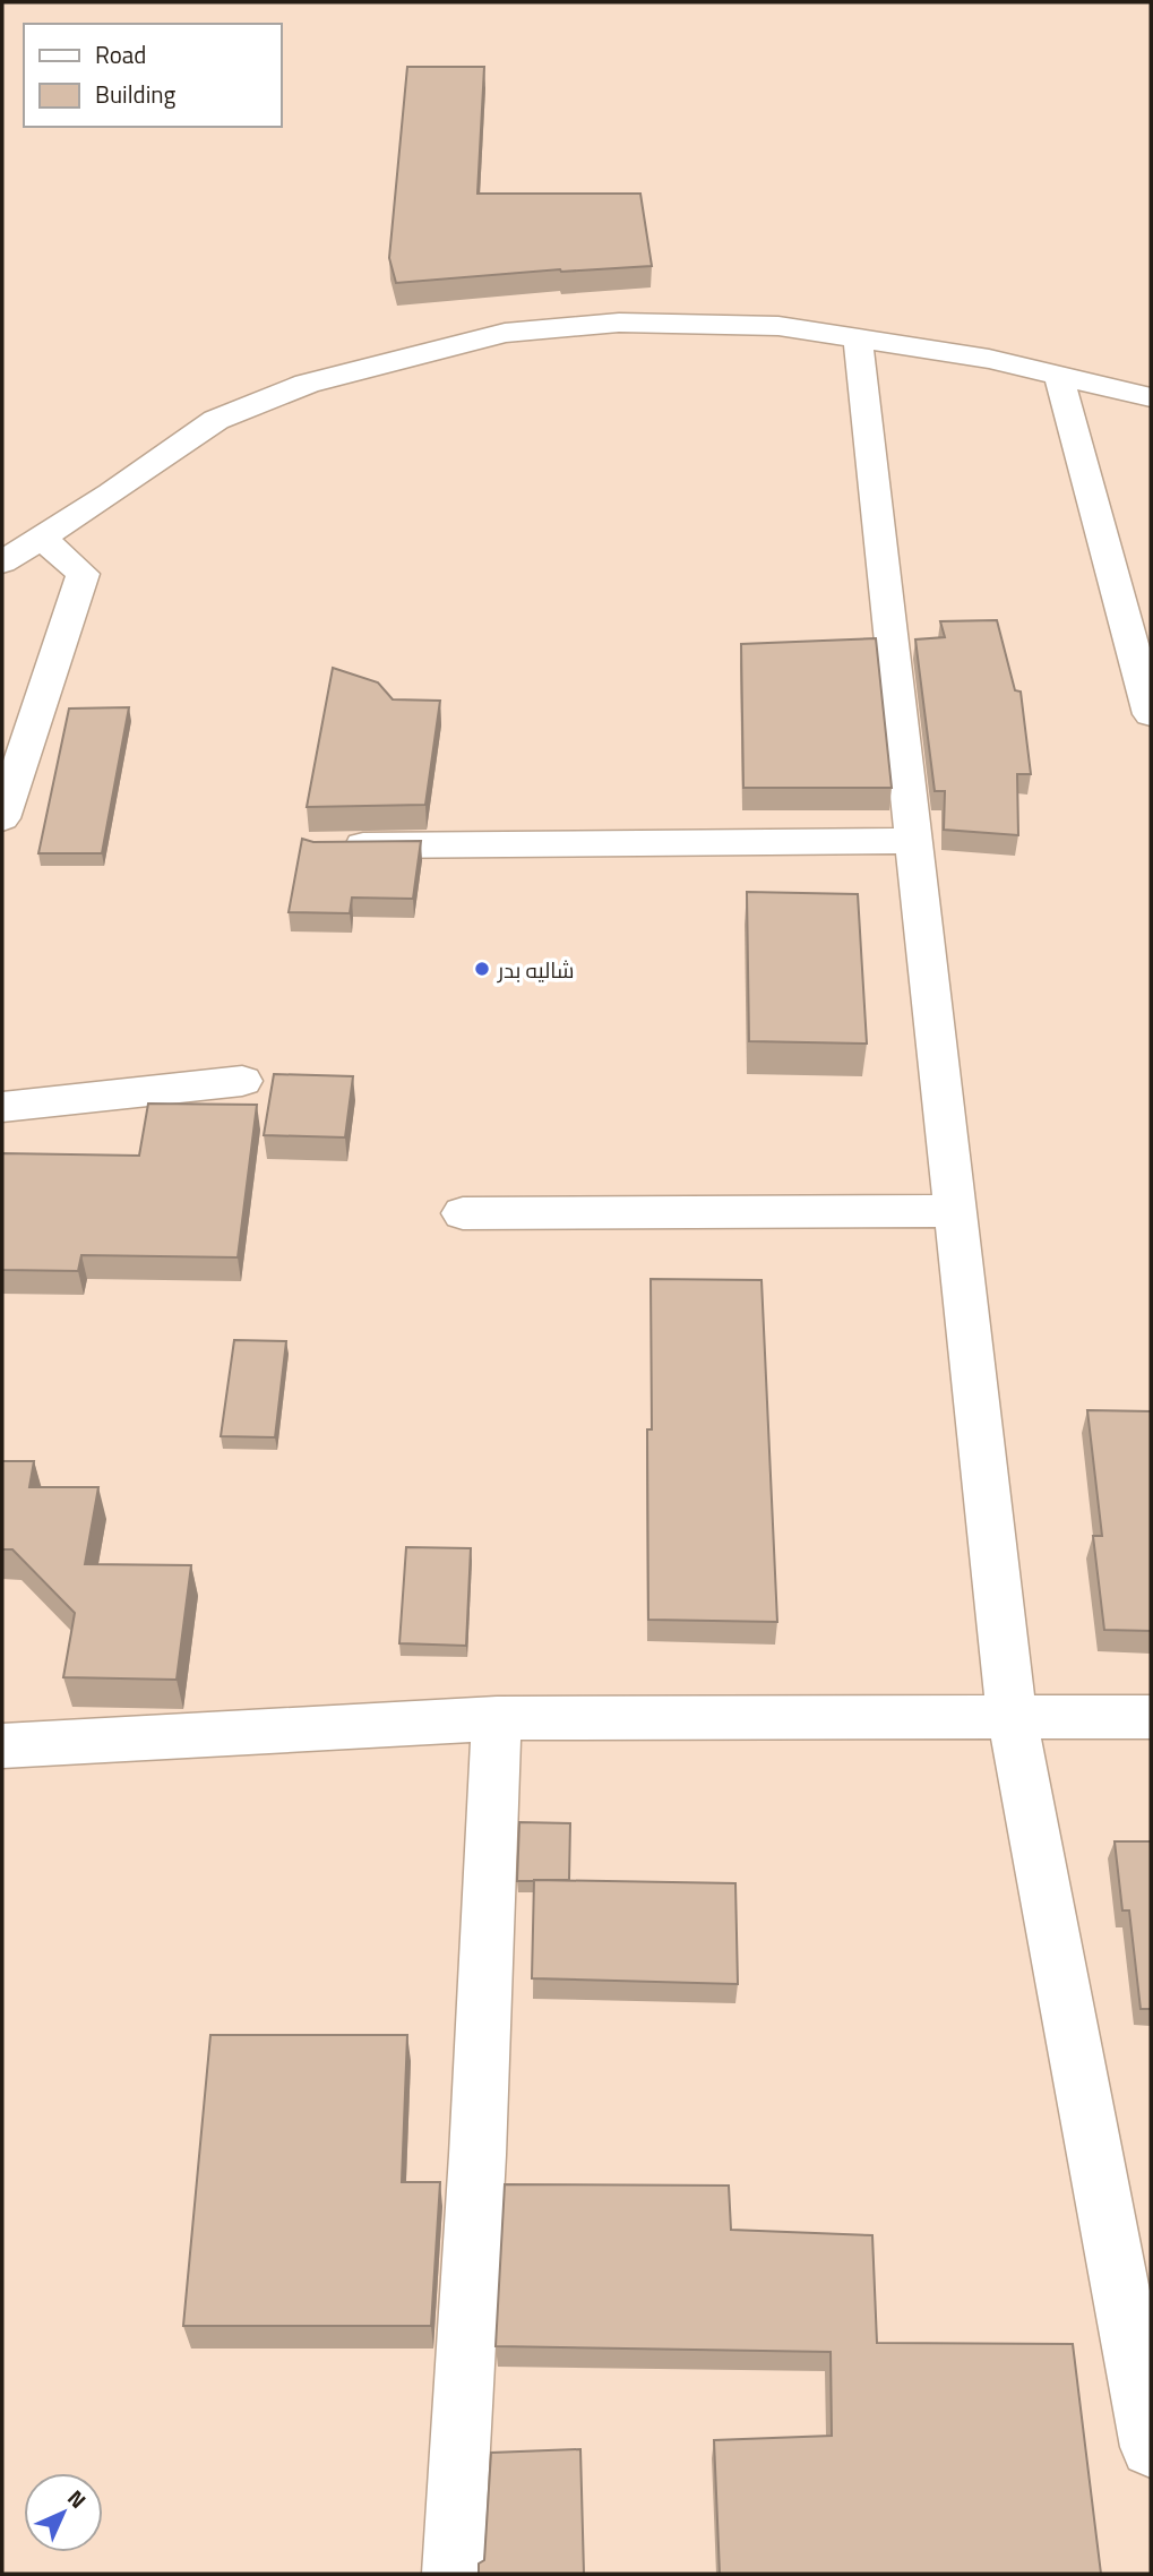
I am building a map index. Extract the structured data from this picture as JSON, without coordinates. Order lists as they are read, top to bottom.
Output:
{
  "places": ["شاليه بدر"],
  "legend": ["Road", "Building"],
  "north": "top right"
}
